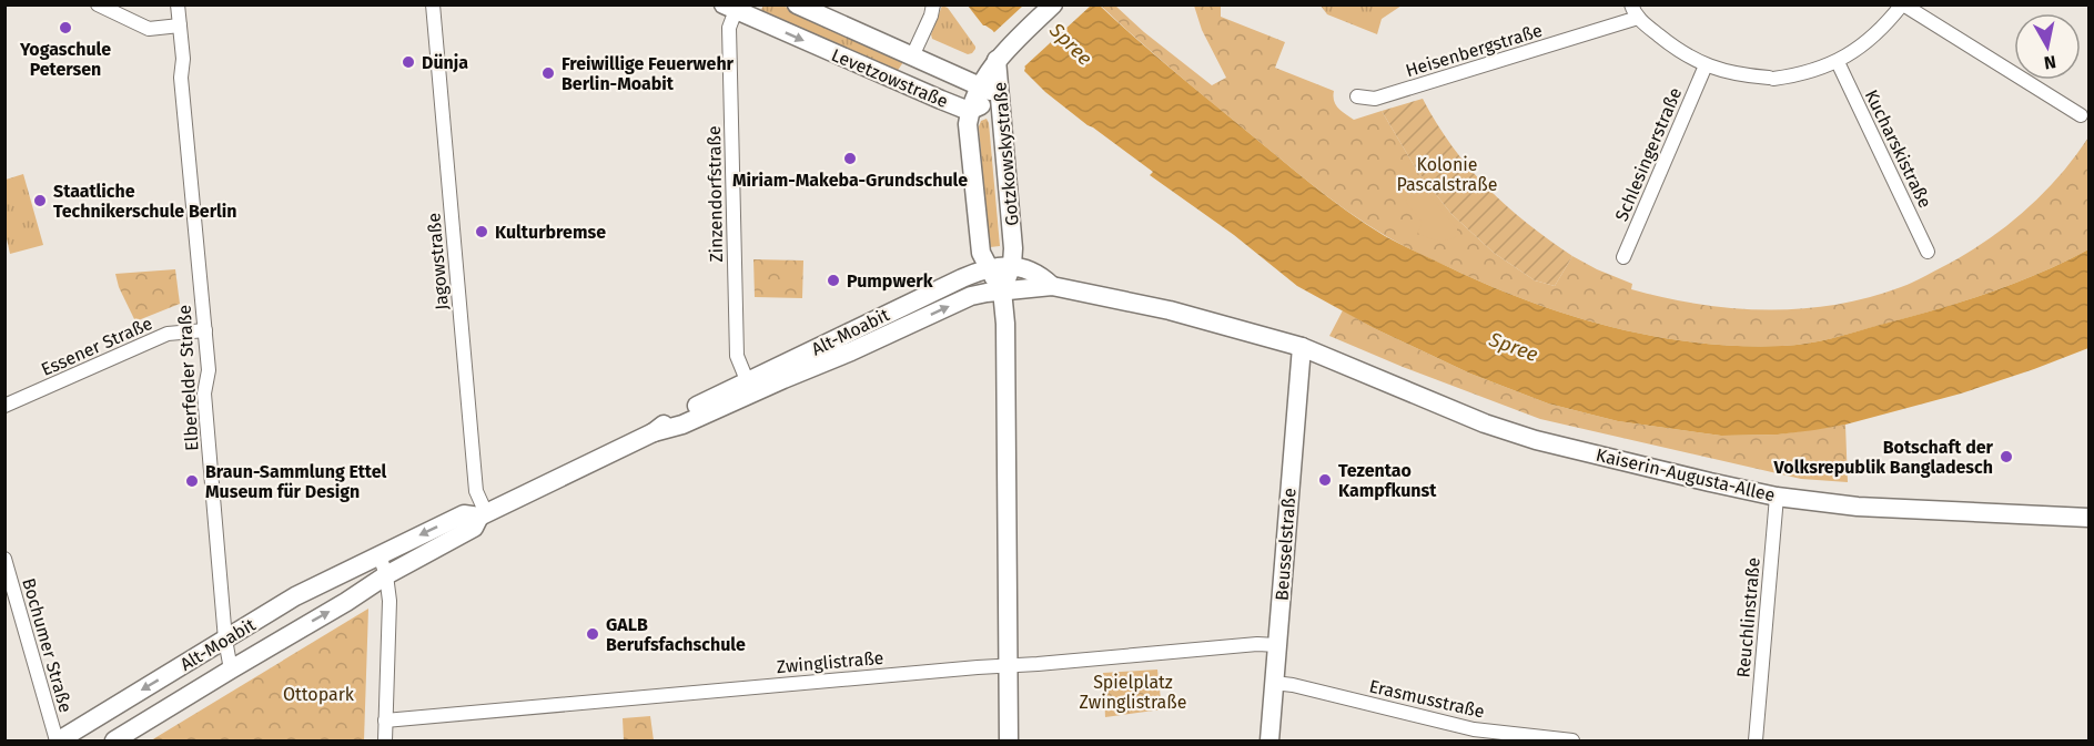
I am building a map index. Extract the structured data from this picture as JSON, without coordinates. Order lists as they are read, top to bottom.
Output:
{
  "streets": {
    "main road": [
      "Levetzowstraße",
      "Gotzkowskystraße",
      "Alt-Moabit",
      "Kaiserin-Augusta-Allee",
      "Beusselstraße"
    ],
    "street": [
      "Heisenbergstraße",
      "Kucharskistraße",
      "Schlesingerstraße",
      "Zinzendorfstraße",
      "Jagowstraße",
      "Essener Straße",
      "Elberfelder Straße",
      "Reuchlinstraße",
      "Bochumer Straße",
      "Zwinglistraße",
      "Erasmusstraße"
    ]
  },
  "crossings": [
    ["Levetzowstraße", "Gotzkowskystraße"],
    ["Levetzowstraße", "Zinzendorfstraße"],
    ["Gotzkowskystraße", "Alt-Moabit"],
    ["Gotzkowskystraße", "Zwinglistraße"],
    ["Zinzendorfstraße", "Alt-Moabit"],
    ["Jagowstraße", "Alt-Moabit"],
    ["Alt-Moabit", "Elberfelder Straße"],
    ["Alt-Moabit", "Kaiserin-Augusta-Allee"],
    ["Alt-Moabit", "Beusselstraße"],
    ["Alt-Moabit", "Bochumer Straße"],
    ["Essener Straße", "Elberfelder Straße"],
    ["Kaiserin-Augusta-Allee", "Beusselstraße"],
    ["Kaiserin-Augusta-Allee", "Reuchlinstraße"],
    ["Beusselstraße", "Zwinglistraße"],
    ["Beusselstraße", "Erasmusstraße"]
  ],
  "water": ["Spree"],
  "parks": ["Kolonie Pascalstraße", "Spielplatz Zwinglistraße", "Ottopark"],
  "places": [
    "Yogaschule Petersen",
    "Dünja",
    "Freiwillige Feuerwehr Berlin-Moabit",
    "Miriam-Makeba-Grundschule",
    "Staatliche Technikerschule Berlin",
    "Kulturbremse",
    "Pumpwerk",
    "Botschaft der Volksrepublik Bangladesch",
    "Tezentao Kampfkunst",
    "Braun-Sammlung Ettel Museum für Design",
    "GALB Berufsfachschule"
  ],
  "north": "bottom"
}
